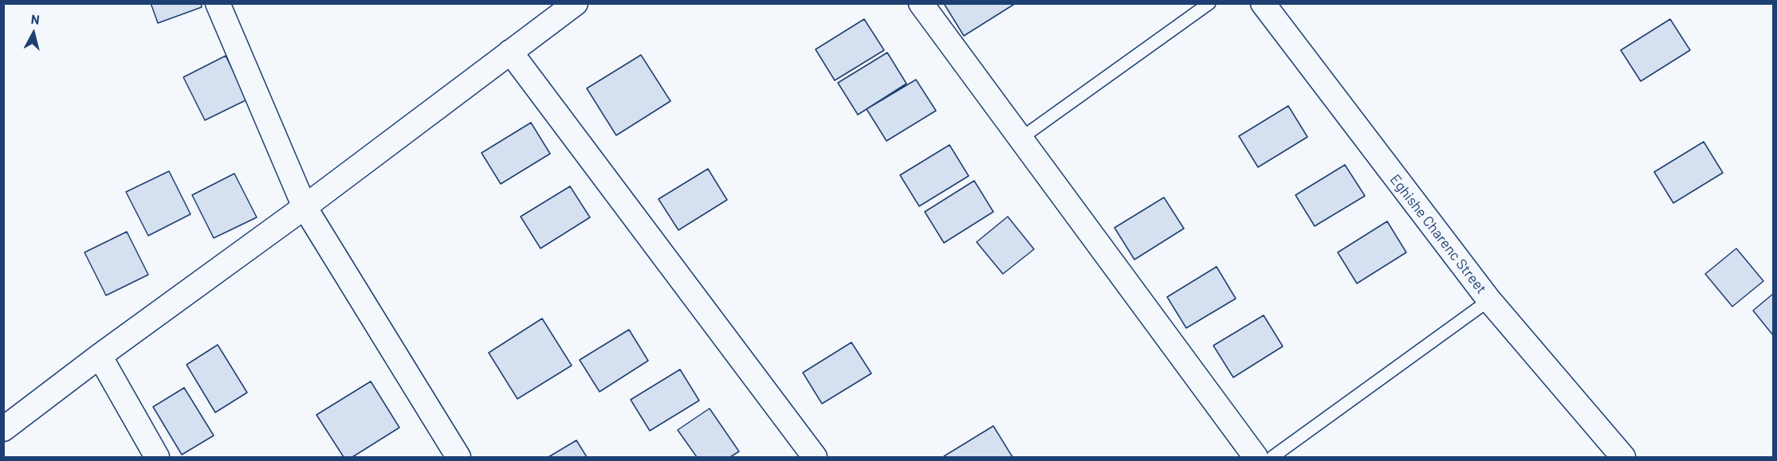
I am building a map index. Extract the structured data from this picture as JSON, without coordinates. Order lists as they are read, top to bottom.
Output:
{
  "streets": {
    "street": ["Eghishe Charenc Street"]
  },
  "north": "top"
}
